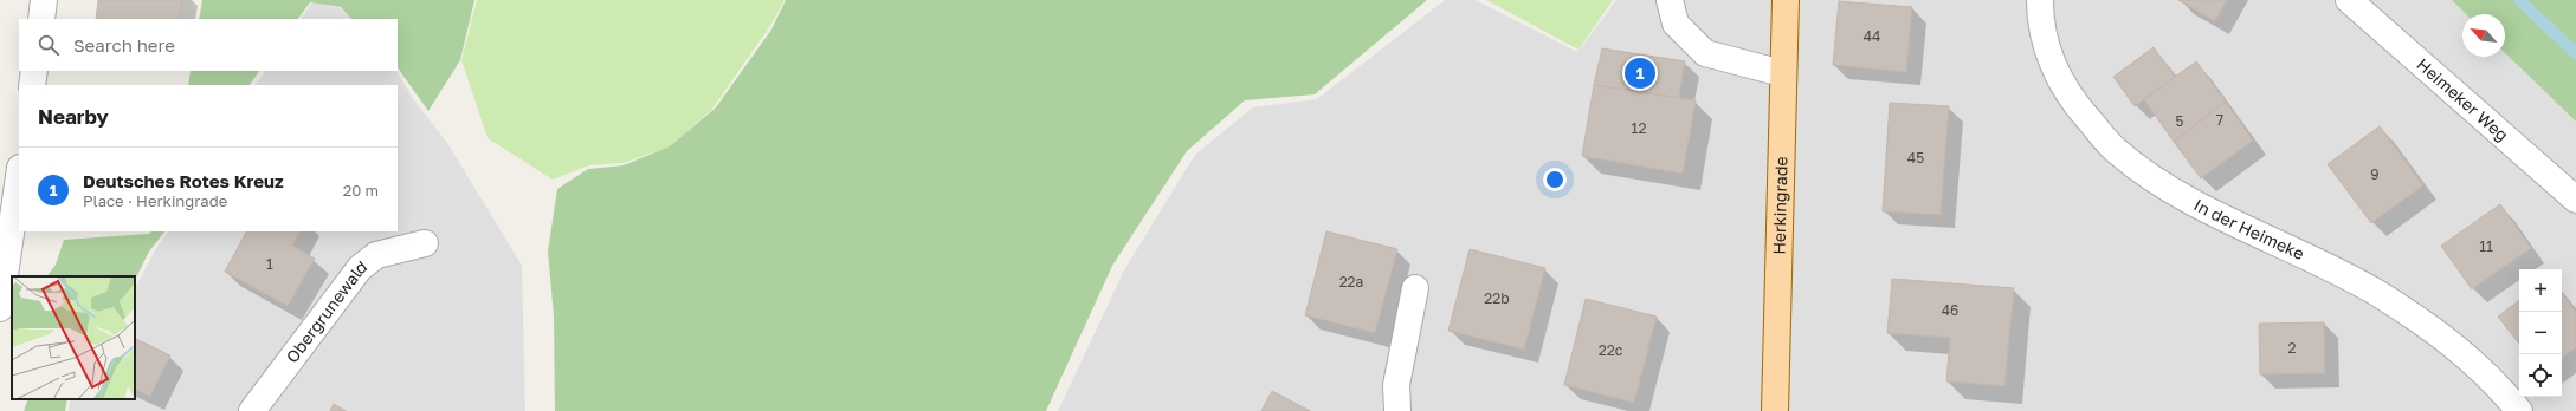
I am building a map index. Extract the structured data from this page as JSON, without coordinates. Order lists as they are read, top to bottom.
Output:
{
  "streets": {
    "main road": ["Herkingrade"],
    "street": ["Heimeker Weg", "In der Heimeke", "Obergrunewald"]
  },
  "house_numbers": [
    "44",
    "7",
    "5",
    "12",
    "45",
    "9",
    "11",
    "1",
    "22a",
    "22b",
    "46",
    "2",
    "22c"
  ],
  "north": "top left",
  "page": {
    "search": "Search here",
    "pins": "1",
    "heading": "Nearby",
    "list": [
      {
        "mark": "1",
        "name": "Deutsches Rotes Kreuz",
        "note": "Place · Herkingrade",
        "value": "20 m"
      }
    ],
    "map_buttons": ["+", "−"]
  }
}
